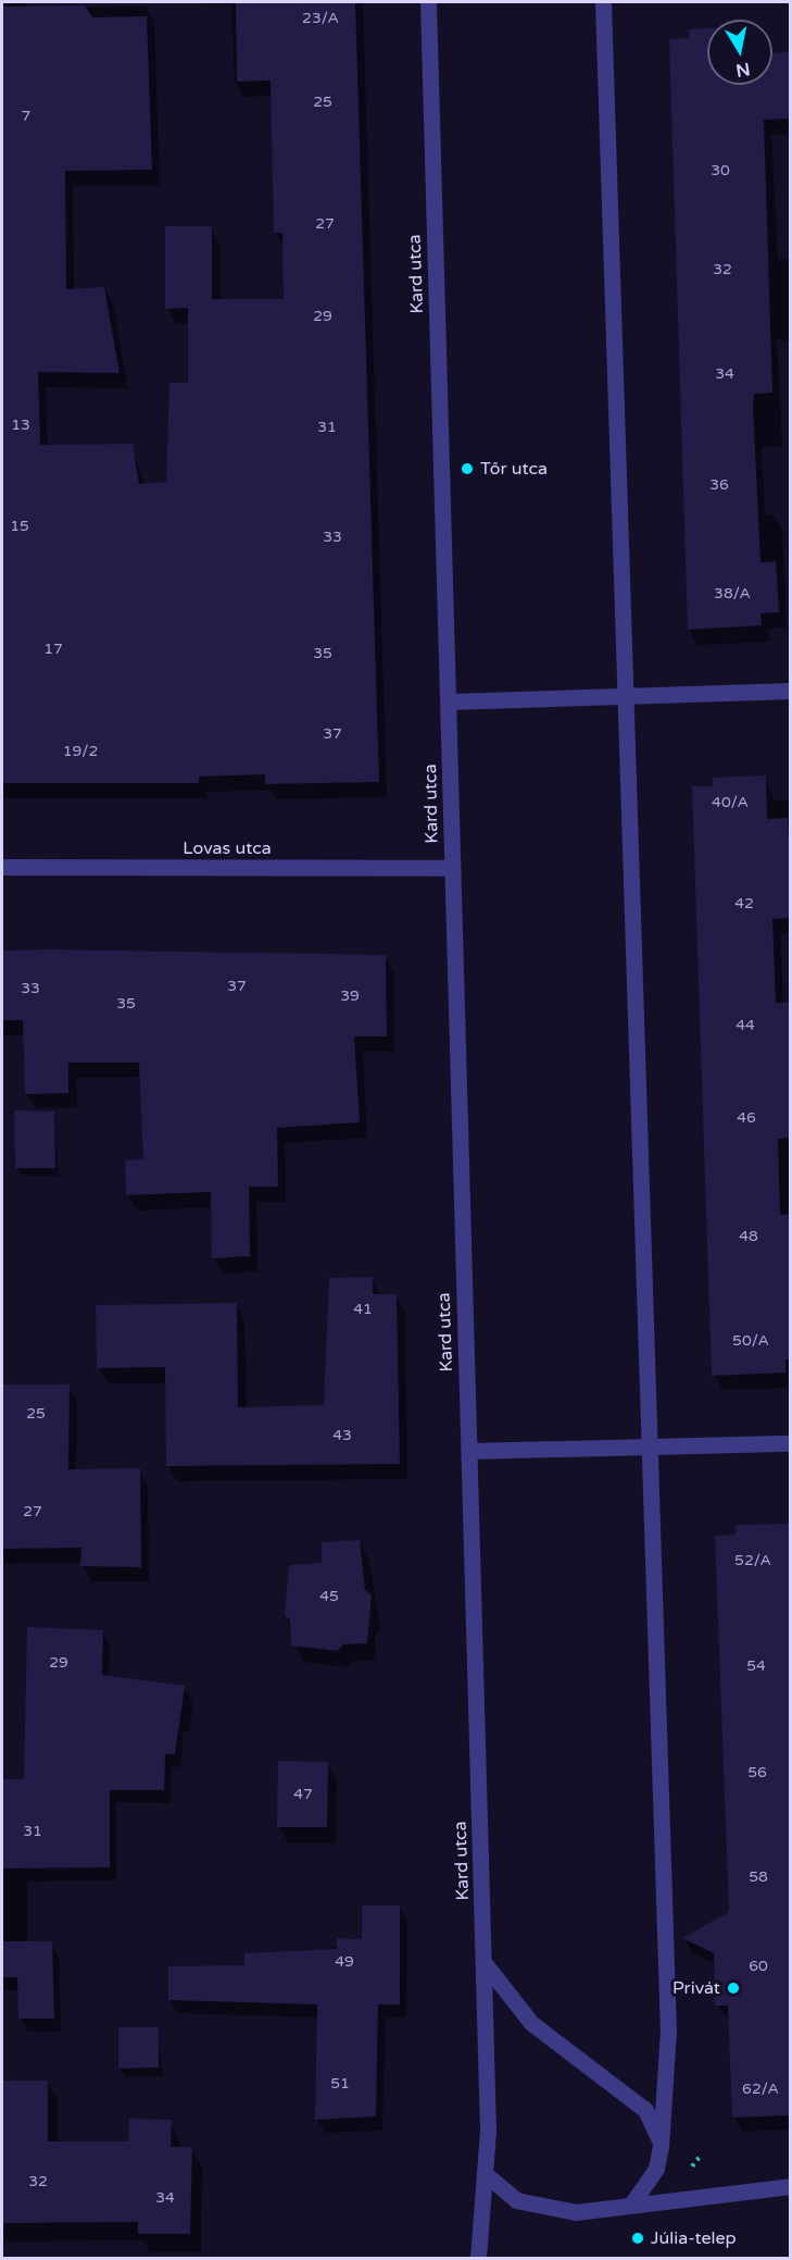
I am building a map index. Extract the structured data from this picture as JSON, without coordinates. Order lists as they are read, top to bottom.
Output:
{
  "streets": {
    "street": ["Kard utca", "Lovas utca"]
  },
  "crossings": [
    ["Kard utca", "Lovas utca"]
  ],
  "places": ["Tőr utca", "Privát", "Júlia-telep"],
  "house_numbers": [
    "23/A",
    "25",
    "7",
    "30",
    "27",
    "32",
    "29",
    "34",
    "13",
    "31",
    "36",
    "15",
    "33",
    "38/A",
    "17",
    "35",
    "37",
    "19/2",
    "40/A",
    "42",
    "37",
    "33",
    "39",
    "35",
    "44",
    "46",
    "48",
    "41",
    "50/A",
    "25",
    "43",
    "27",
    "52/A",
    "45",
    "29",
    "54",
    "56",
    "47",
    "31",
    "58",
    "49",
    "60",
    "51",
    "62/A",
    "32",
    "34"
  ],
  "north": "bottom"
}
